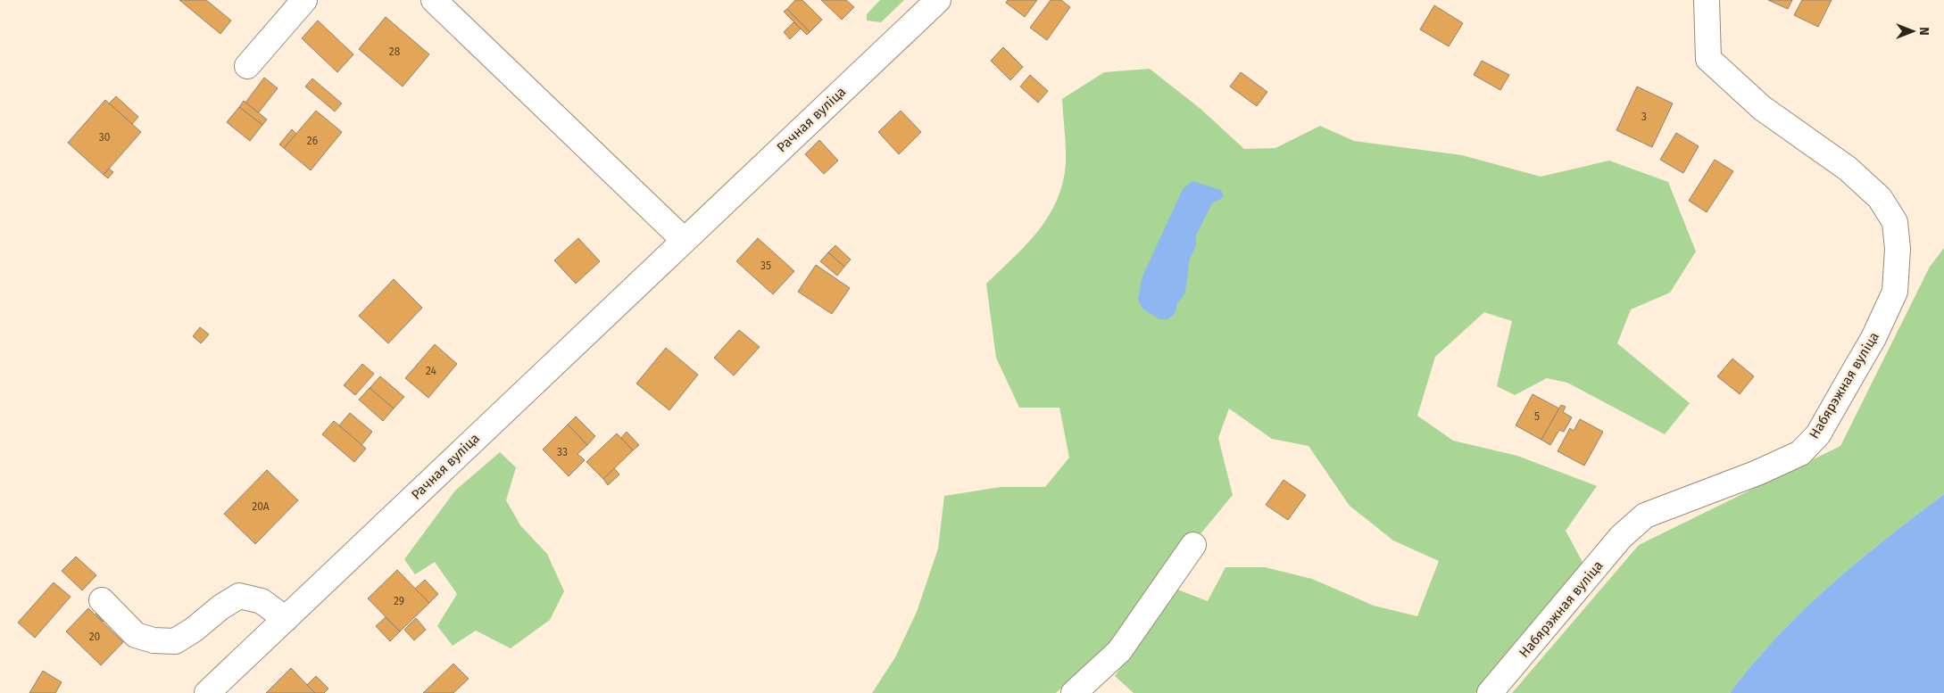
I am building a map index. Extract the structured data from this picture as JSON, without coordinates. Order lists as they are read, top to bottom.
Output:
{
  "streets": {
    "street": ["Рачная вуліца", "Набярэжная вуліца"]
  },
  "house_numbers": [
    "28",
    "3",
    "30",
    "26",
    "35",
    "24",
    "5",
    "33",
    "20А",
    "29",
    "20"
  ],
  "north": "right"
}
